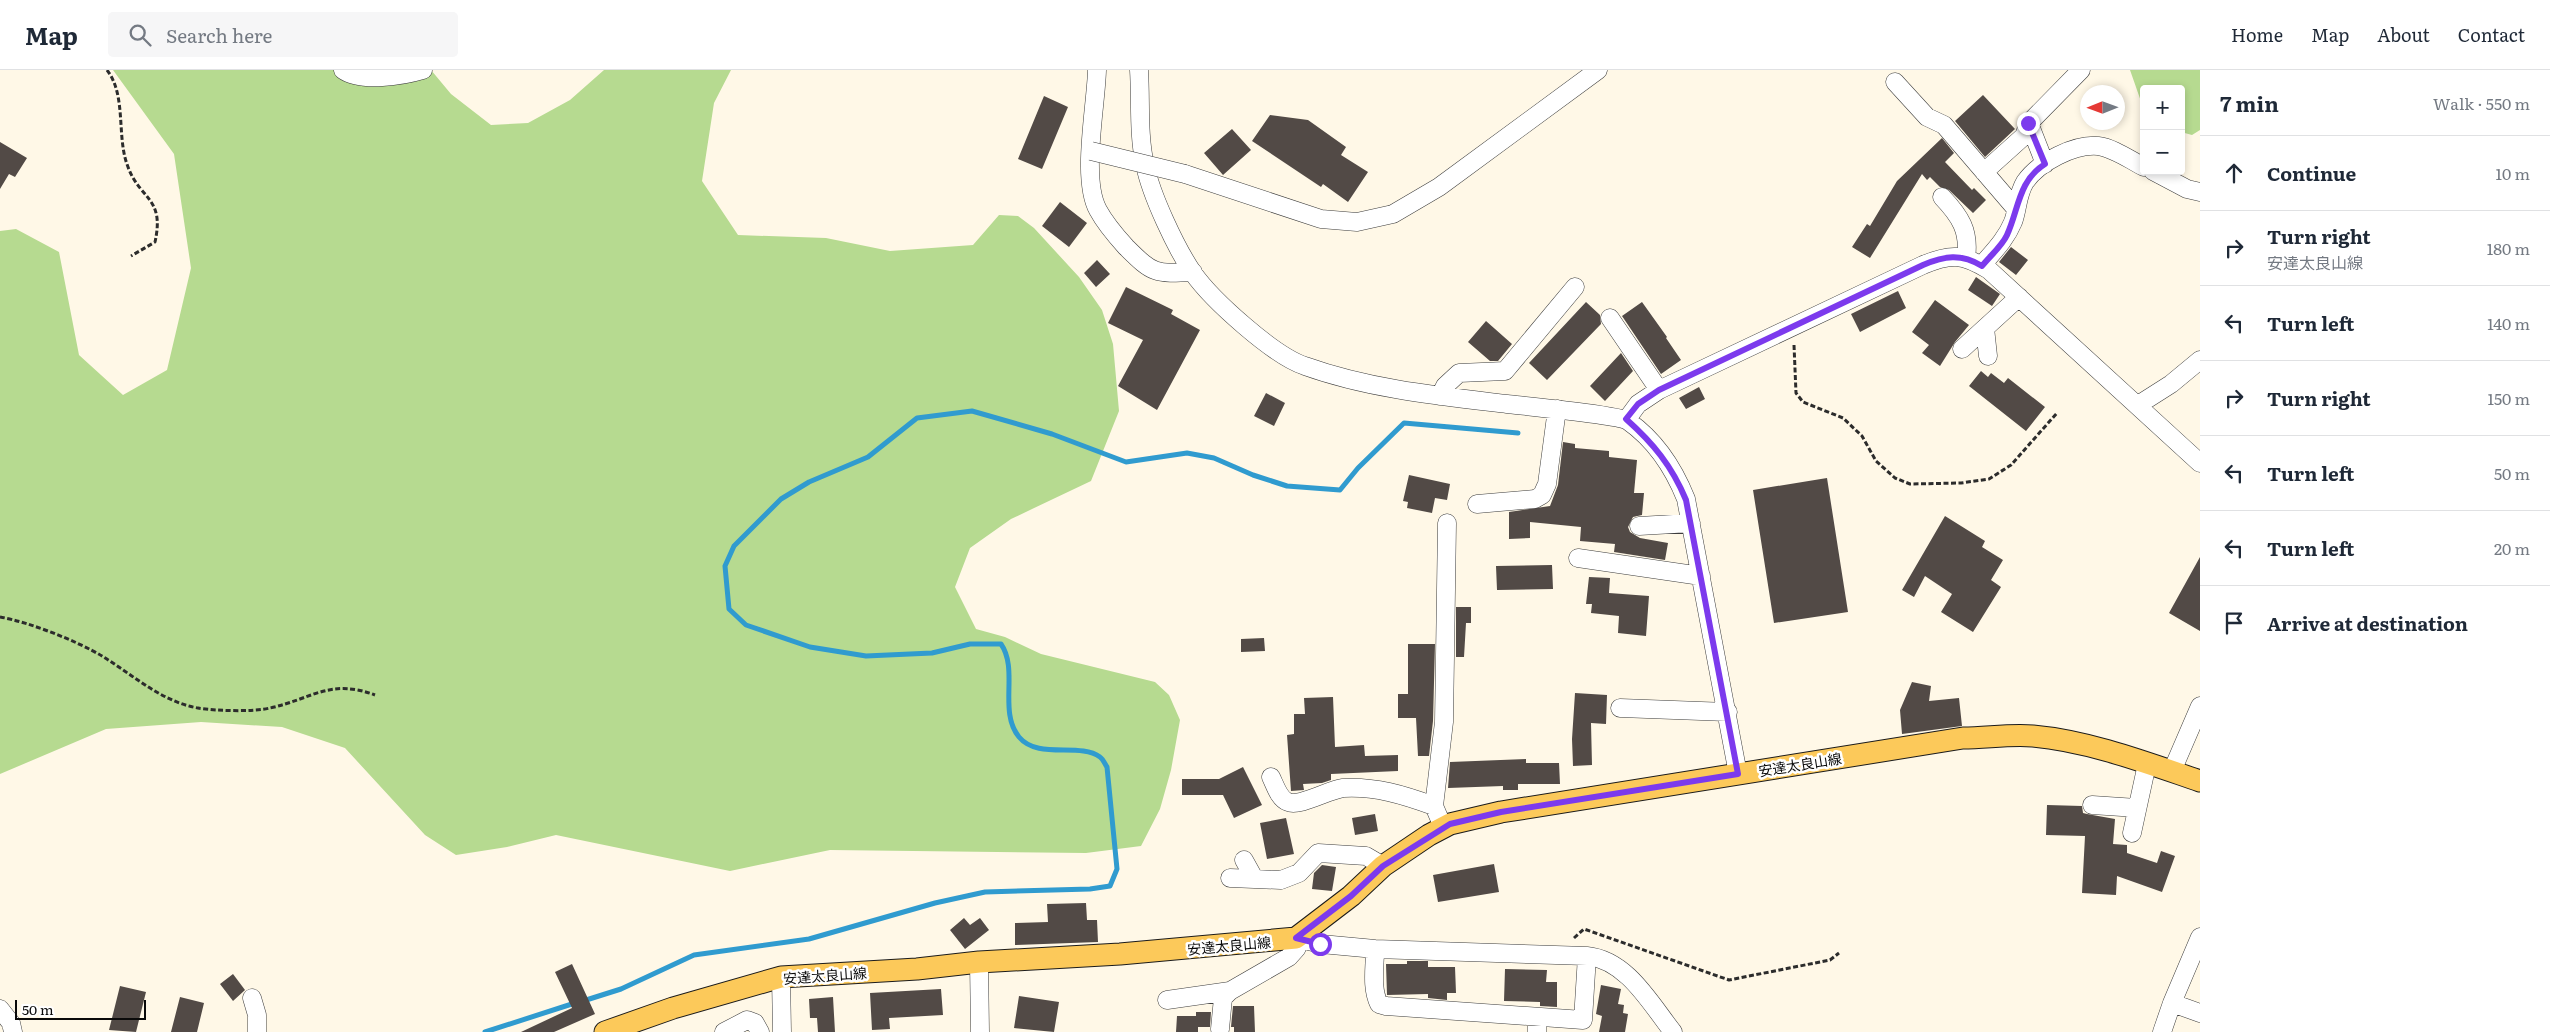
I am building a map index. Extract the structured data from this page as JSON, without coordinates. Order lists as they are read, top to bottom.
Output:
{
  "streets": {
    "main road": ["安達太良山線"]
  },
  "scale_bar": "50 m",
  "north": "left",
  "page": {
    "header": "Map",
    "search": "Search here",
    "nav": [
      "Home",
      "Map",
      "About",
      "Contact"
    ],
    "heading": ["7 min", "Walk · 550 m"],
    "map_buttons": ["+", "−"],
    "list": [
      ["Continue", "10 m"],
      ["Turn right", "安達太良山線", "180 m"],
      ["Turn left", "140 m"],
      ["Turn right", "150 m"],
      ["Turn left", "50 m"],
      ["Turn left", "20 m"],
      "Arrive at destination"
    ],
    "scale": "50 m"
  }
}
